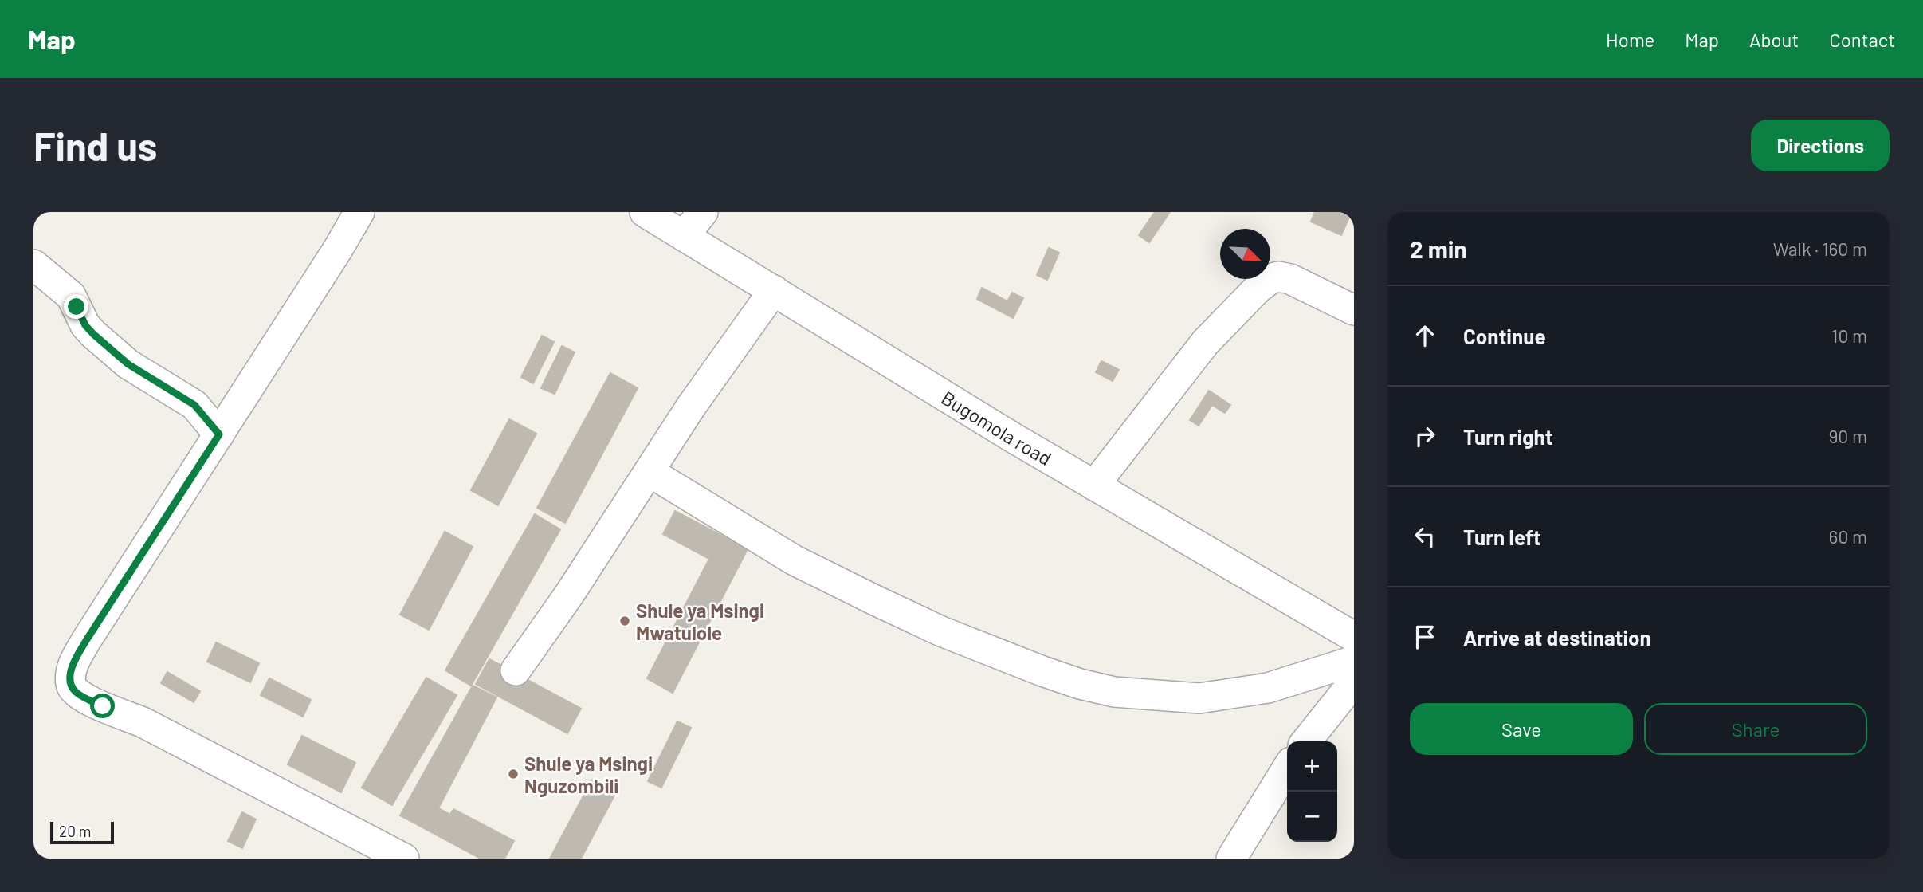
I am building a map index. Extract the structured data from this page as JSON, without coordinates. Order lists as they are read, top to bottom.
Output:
{
  "streets": {
    "street": ["Bugomola road"]
  },
  "places": ["Shule ya Msingi Mwatulole", "Shule ya Msingi Nguzombili"],
  "scale_bar": "20 m",
  "north": "bottom right",
  "page": {
    "header": "Map",
    "nav": [
      "Home",
      "Map",
      "About",
      "Contact"
    ],
    "buttons": [
      "Directions",
      ["Save", "Share"]
    ],
    "title": "Find us",
    "heading": ["2 min", "Walk · 160 m"],
    "list": [
      ["Continue", "10 m"],
      ["Turn right", "90 m"],
      ["Turn left", "60 m"],
      "Arrive at destination"
    ],
    "map_buttons": ["+", "−"],
    "scale": "20 m"
  }
}
